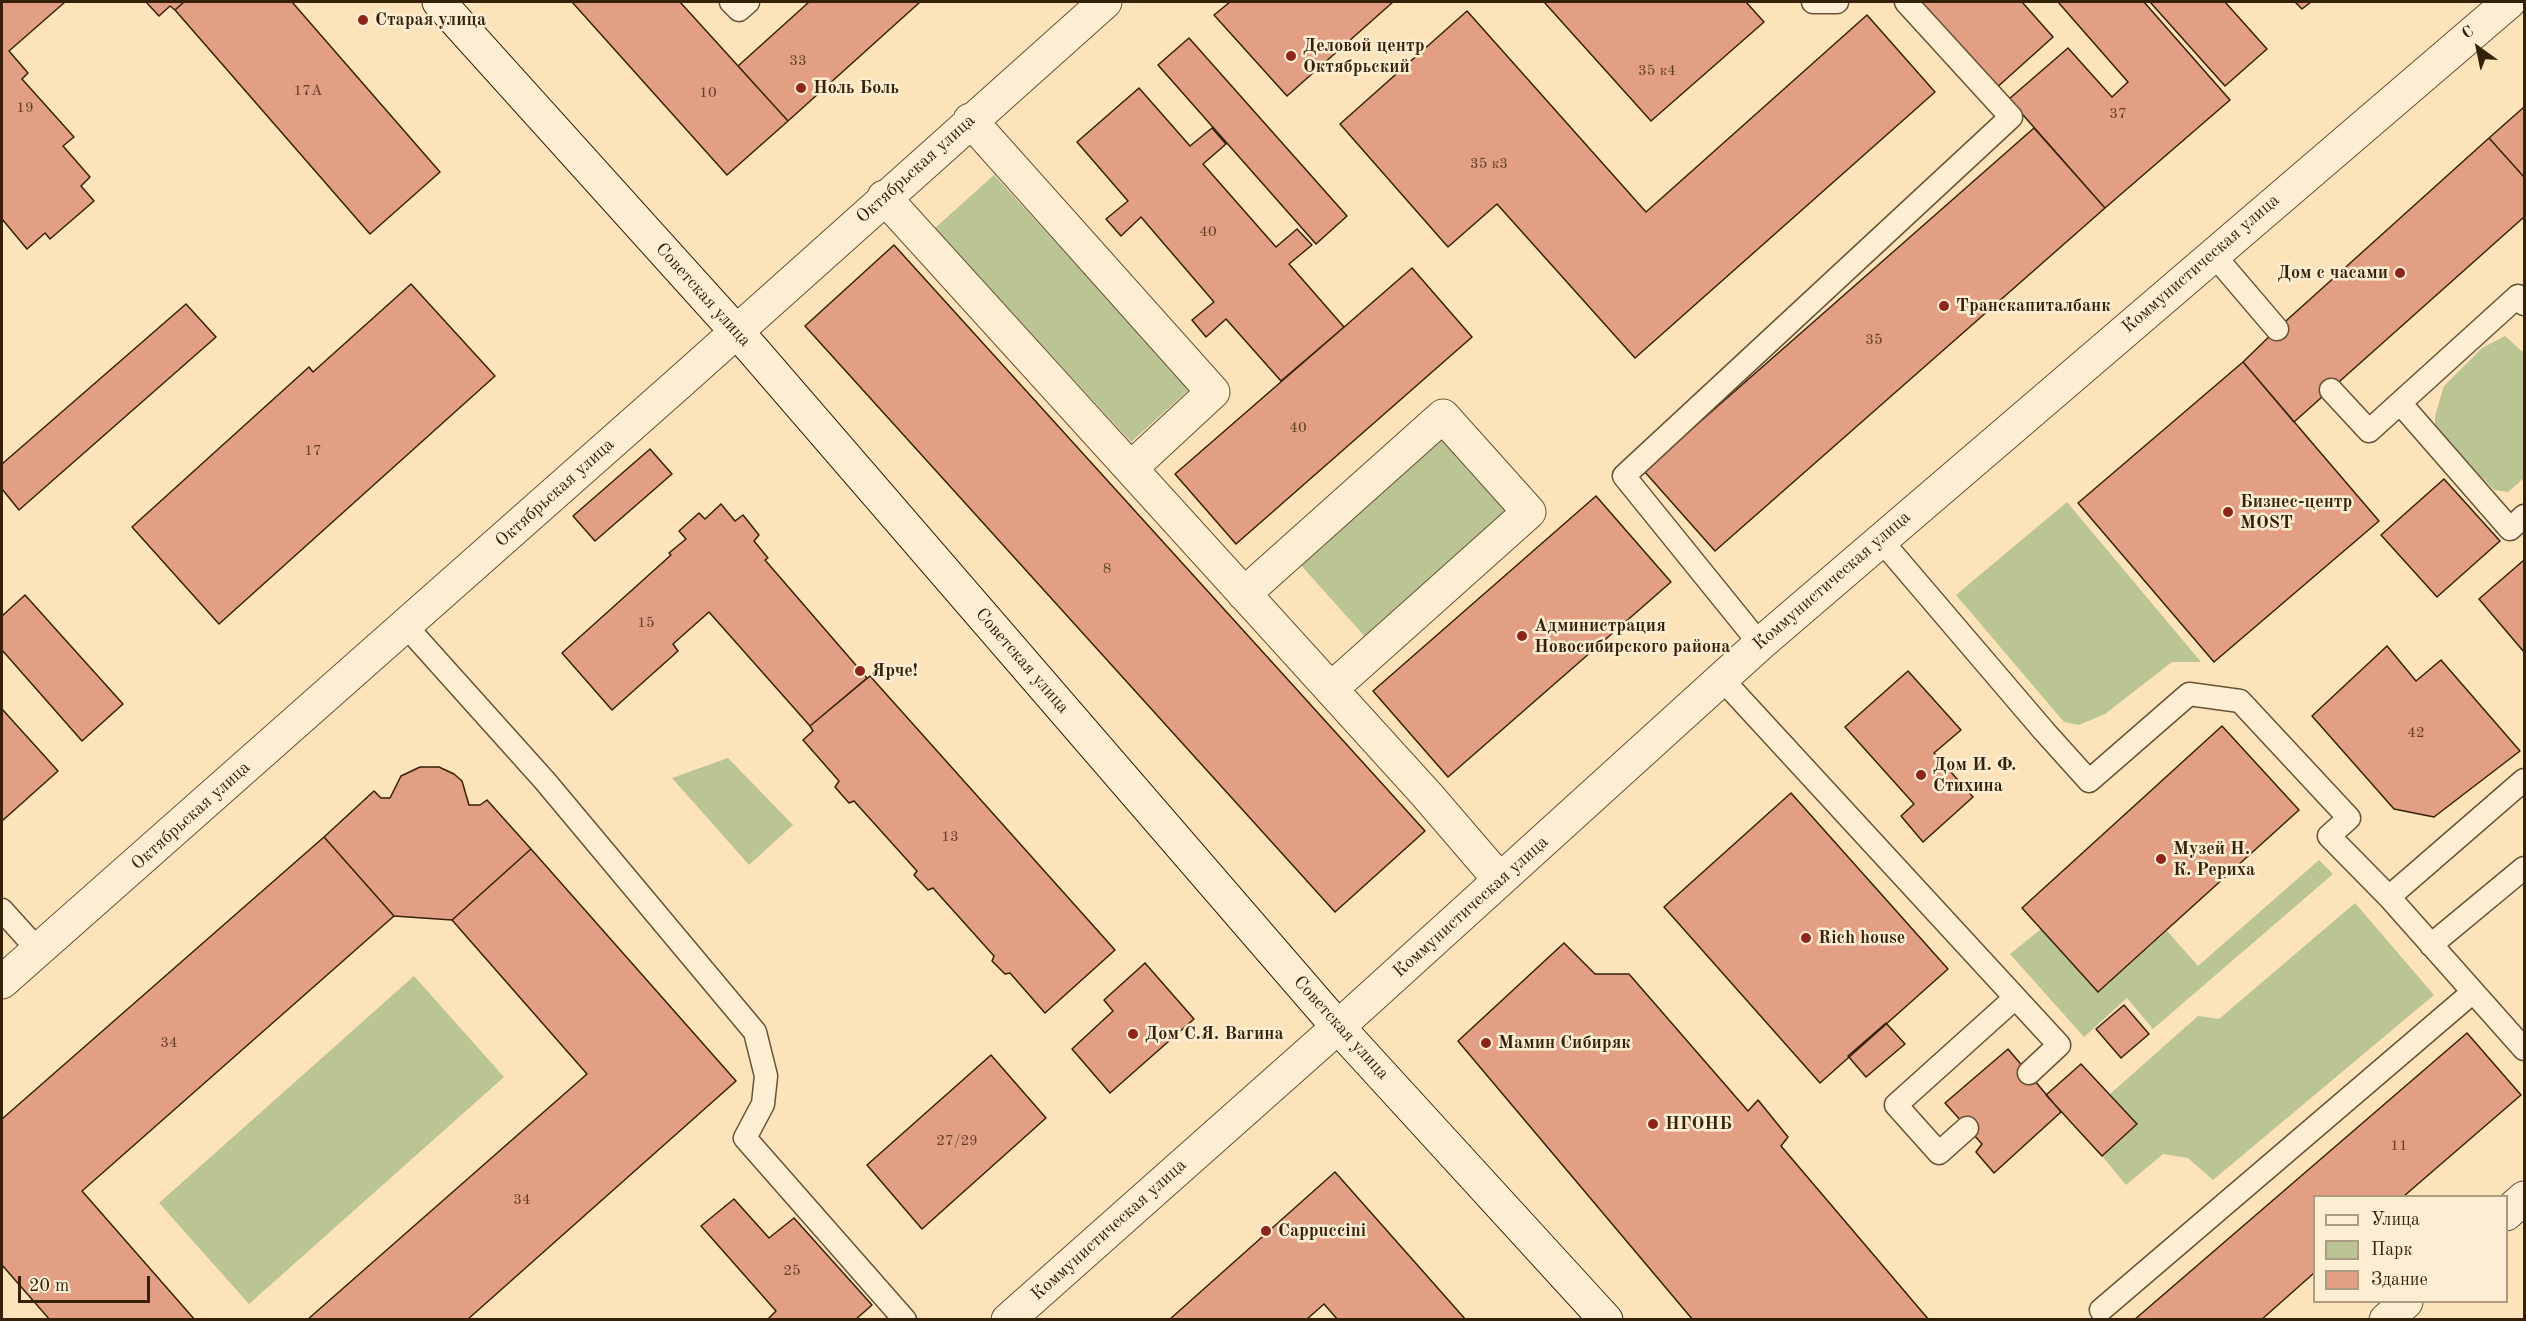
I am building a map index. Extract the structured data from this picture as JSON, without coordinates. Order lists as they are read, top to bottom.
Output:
{
  "streets": {
    "street": ["Октябрьская улица", "Коммунистическая улица", "Советская улица"]
  },
  "crossings": [
    ["Октябрьская улица", "Советская улица"],
    ["Коммунистическая улица", "Советская улица"]
  ],
  "places": [
    "Старая улица",
    "Деловой центр Октябрьский",
    "Ноль Боль",
    "Дом с часами",
    "Транскапиталбанк",
    "Бизнес-центр MOST",
    "Администрация Новосибирского района",
    "Ярче!",
    "Дом И. Ф. Стихина",
    "Музей Н. К. Рериха",
    "Rich house",
    "Дом С.Я. Вагина",
    "Мамин Сибиряк",
    "НГОНБ",
    "Cappuccini"
  ],
  "house_numbers": [
    "33",
    "35 к4",
    "17А",
    "10",
    "19",
    "37",
    "35 к3",
    "40",
    "35",
    "40",
    "17",
    "8",
    "15",
    "42",
    "13",
    "34",
    "27/29",
    "11",
    "34",
    "25"
  ],
  "legend": ["Улица", "Парк", "Здание"],
  "scale_bar": "20 m",
  "north": "top left"
}
